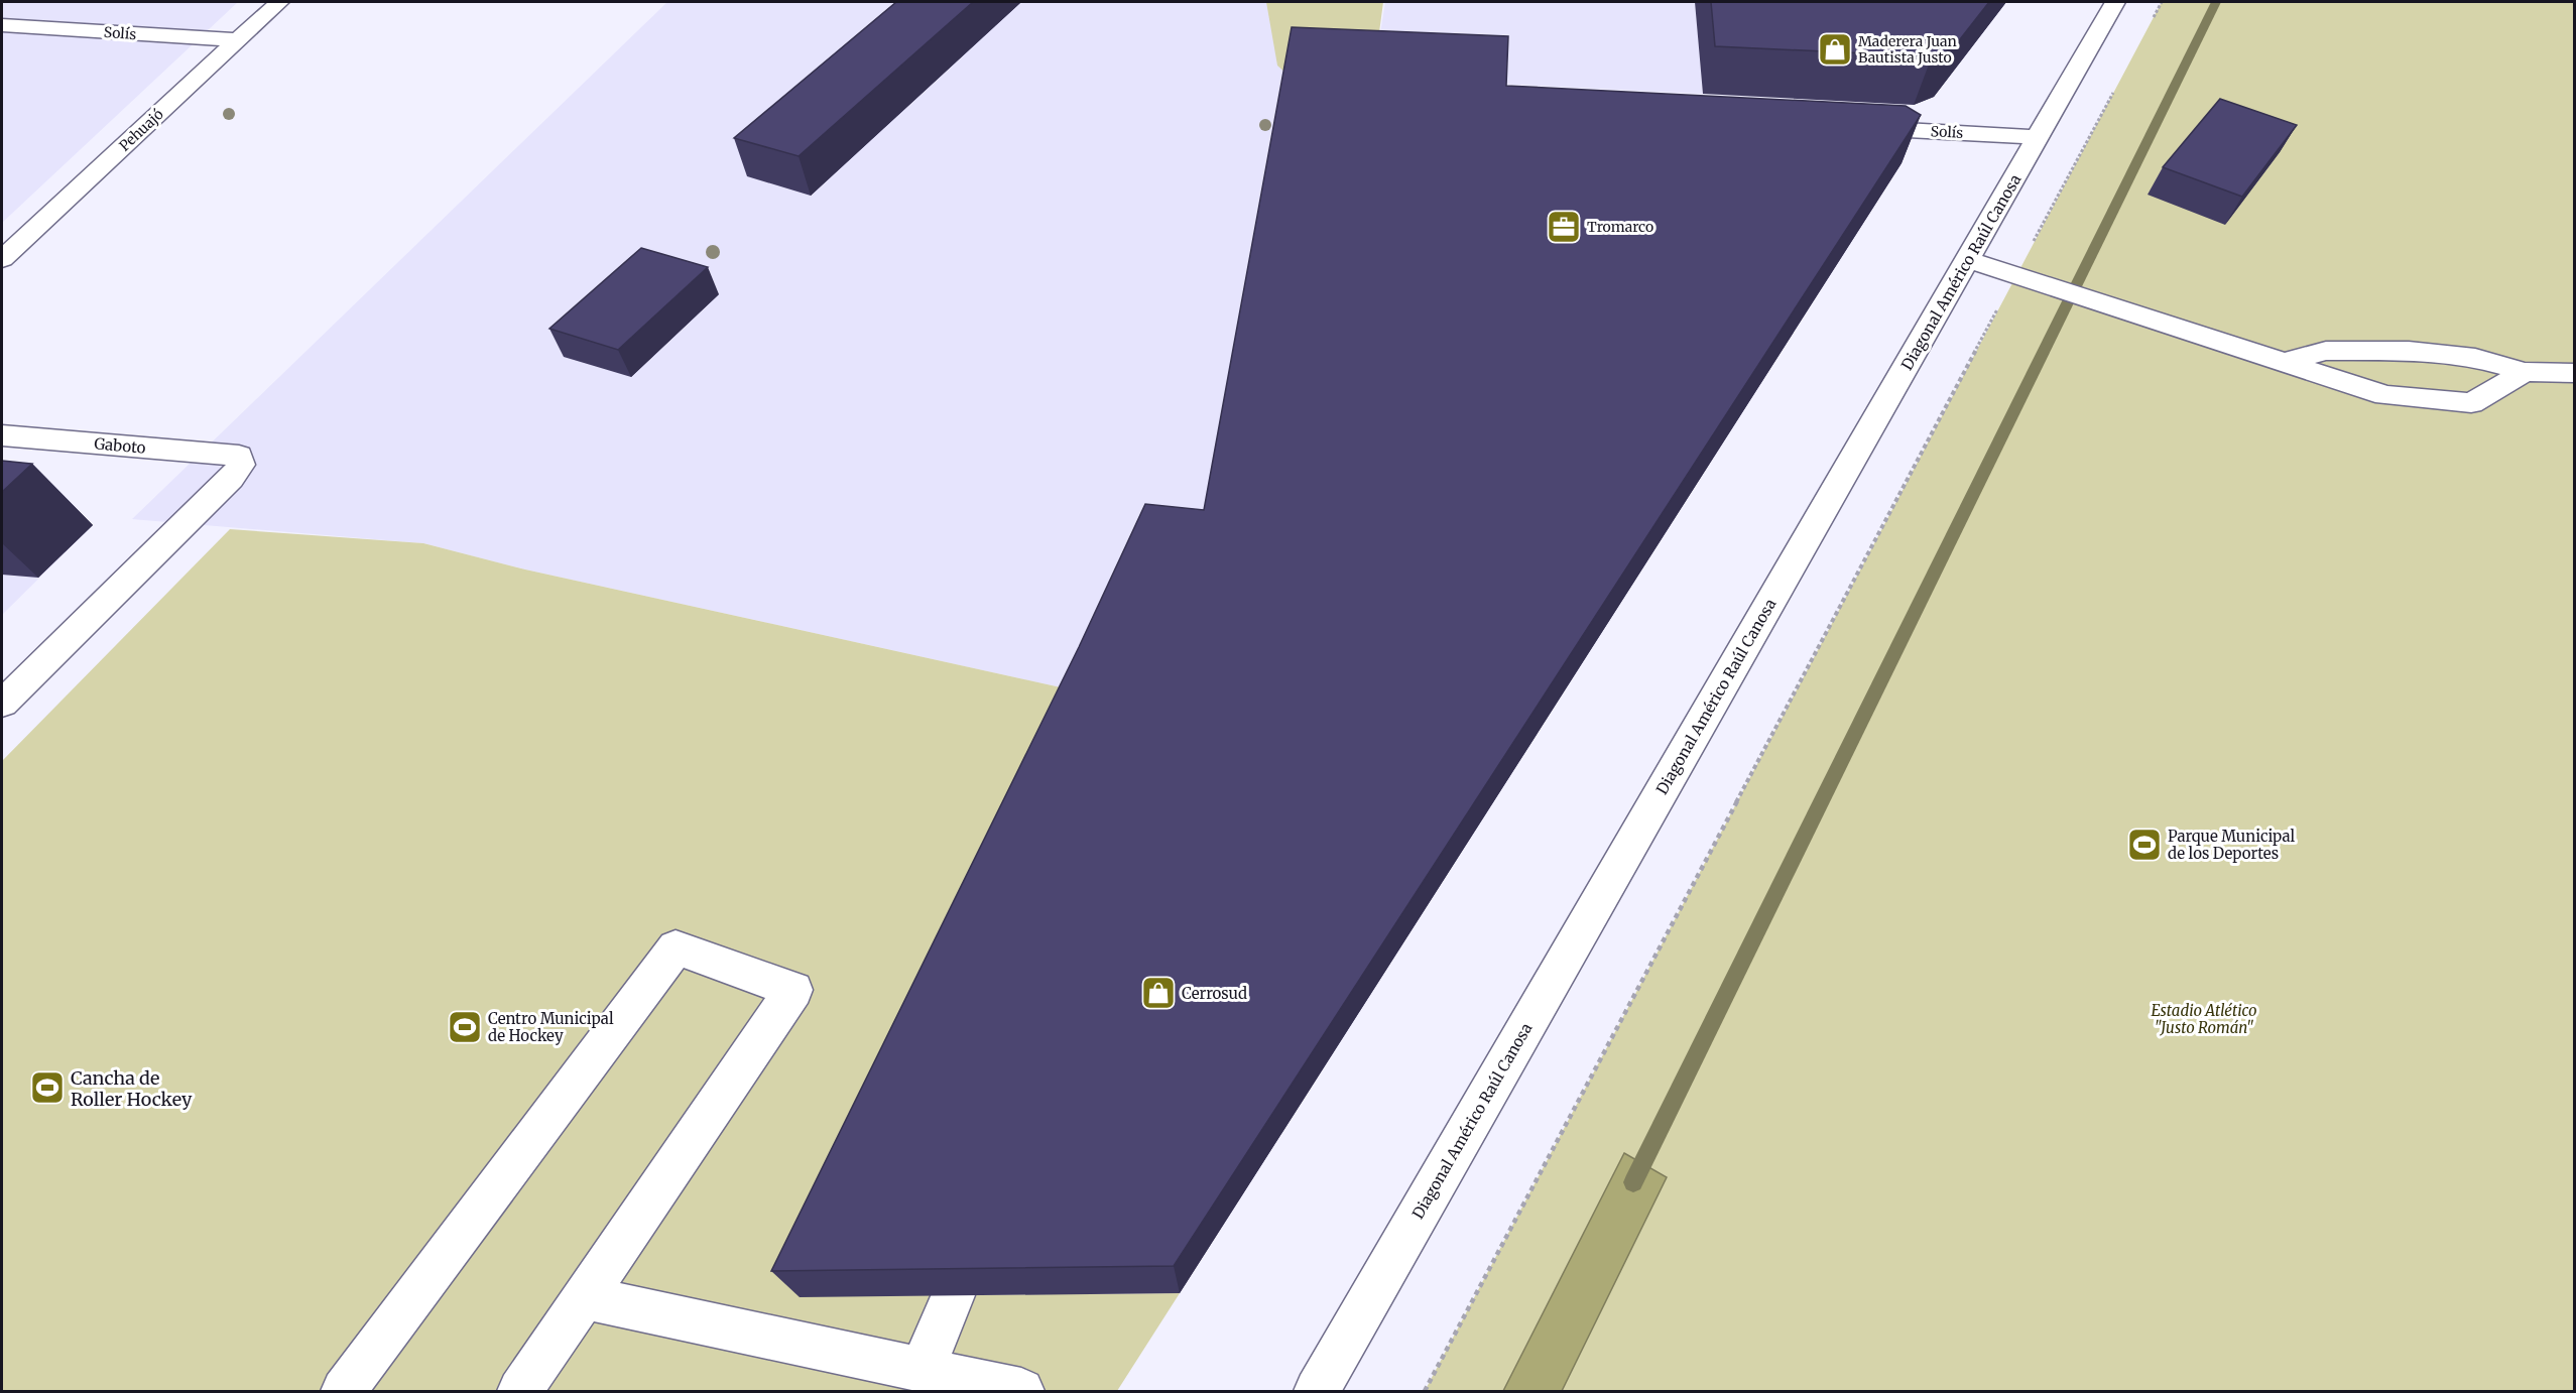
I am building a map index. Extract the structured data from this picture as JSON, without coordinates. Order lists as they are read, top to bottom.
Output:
{
  "streets": {
    "street": [
      "Solís",
      "Pehuajó",
      "Diagonal Américo Raúl Canosa",
      "Gaboto"
    ]
  },
  "crossings": [
    ["Solís", "Pehuajó"],
    ["Solís", "Diagonal Américo Raúl Canosa"]
  ],
  "parks": ["Estadio Atlético \"Justo Román\""],
  "places": {
    "shop": ["Maderera Juan Bautista Justo", "Cerrosud"],
    "office": ["Tromarco"],
    "sports": ["Parque Municipal de los Deportes", "Centro Municipal de Hockey", "Cancha de Roller Hockey"]
  }
}
